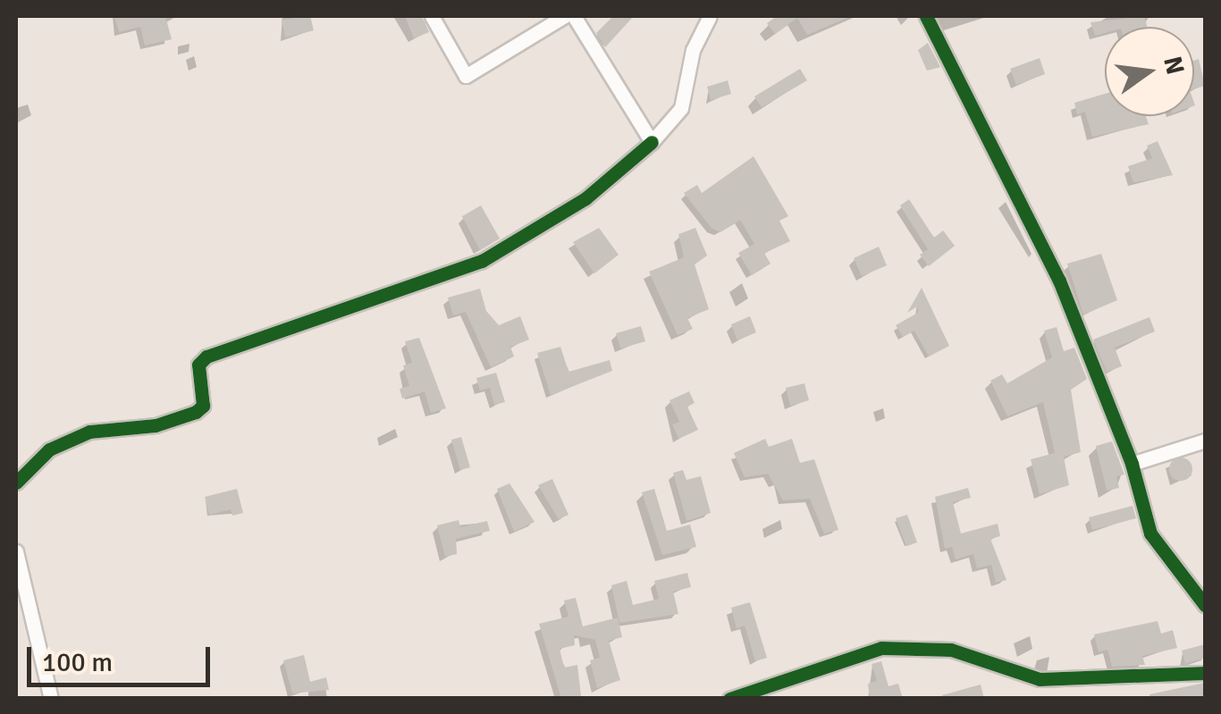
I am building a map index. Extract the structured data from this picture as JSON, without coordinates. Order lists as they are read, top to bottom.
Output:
{
  "scale_bar": "100 m",
  "north": "right"
}
